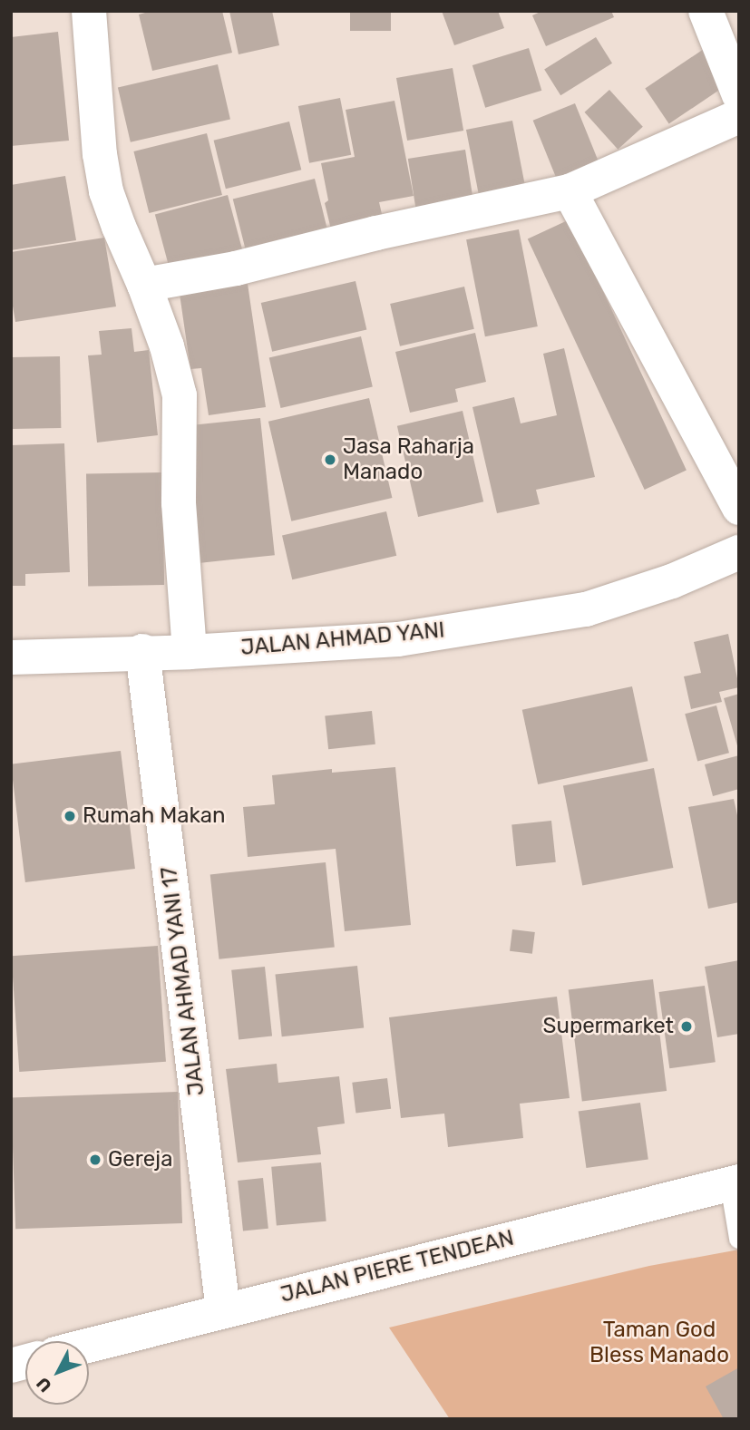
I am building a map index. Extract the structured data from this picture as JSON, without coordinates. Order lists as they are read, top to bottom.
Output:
{
  "streets": {
    "main road": ["JALAN AHMAD YANI", "JALAN AHMAD YANI 17", "JALAN PIERE TENDEAN"]
  },
  "crossings": [
    ["JALAN AHMAD YANI", "JALAN AHMAD YANI 17"],
    ["JALAN AHMAD YANI 17", "JALAN PIERE TENDEAN"]
  ],
  "parks": ["Taman God Bless Manado"],
  "places": [
    "Jasa Raharja Manado",
    "Rumah Makan",
    "Supermarket",
    "Gereja"
  ],
  "north": "bottom left"
}
